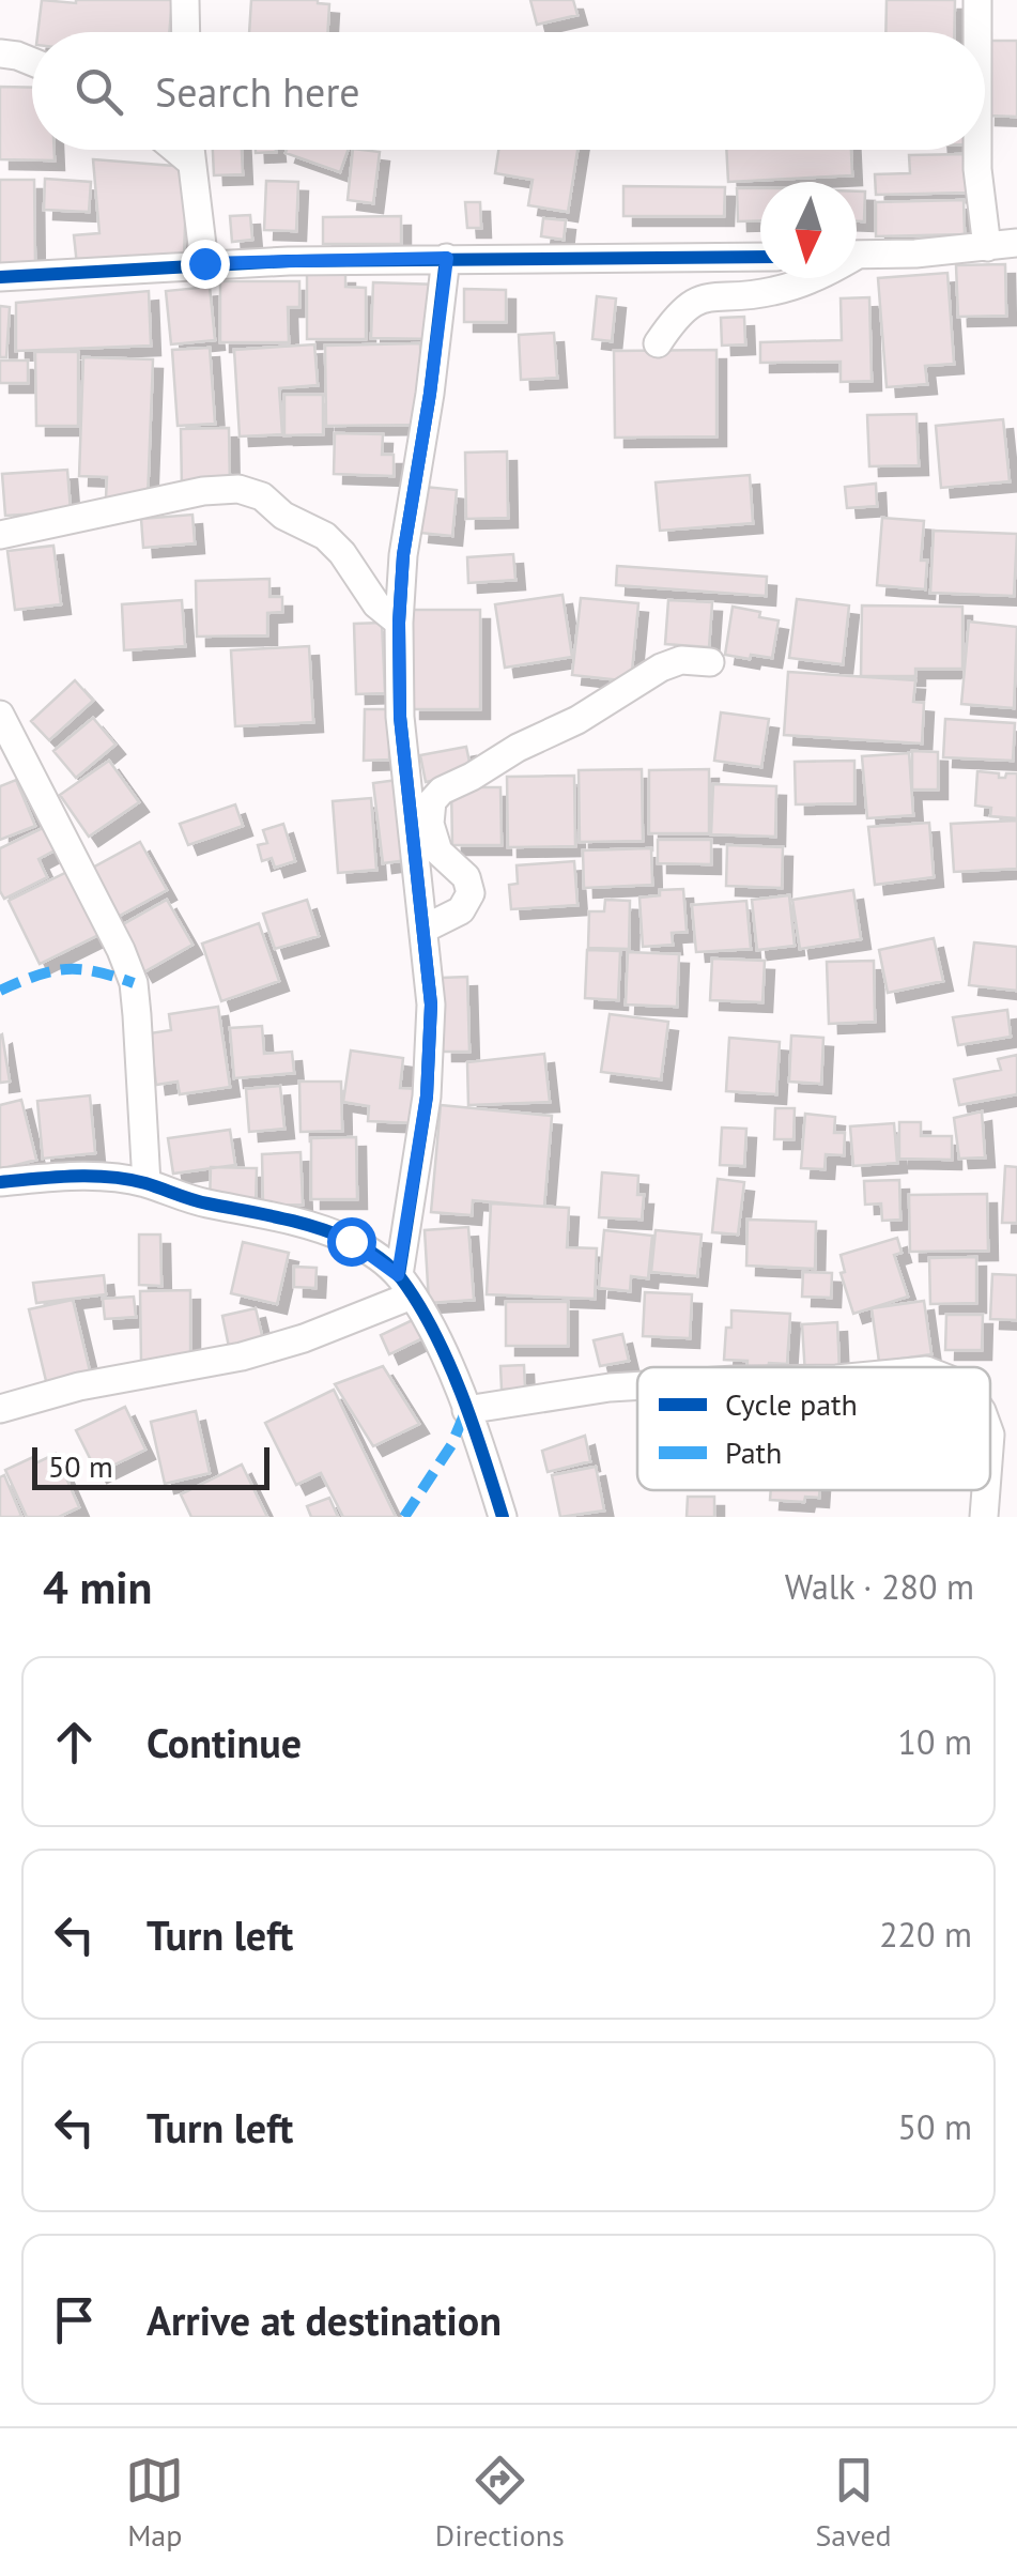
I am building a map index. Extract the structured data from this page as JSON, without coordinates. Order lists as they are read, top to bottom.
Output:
{
  "legend": ["Cycle path", "Path"],
  "scale_bar": "50 m",
  "north": "bottom",
  "page": {
    "search": "Search here",
    "scale": "50 m",
    "heading": ["4 min", "Walk · 280 m"],
    "list": [
      ["Continue", "10 m"],
      ["Turn left", "220 m"],
      ["Turn left", "50 m"],
      "Arrive at destination"
    ],
    "nav": ["Map", "Directions", "Saved"]
  }
}
